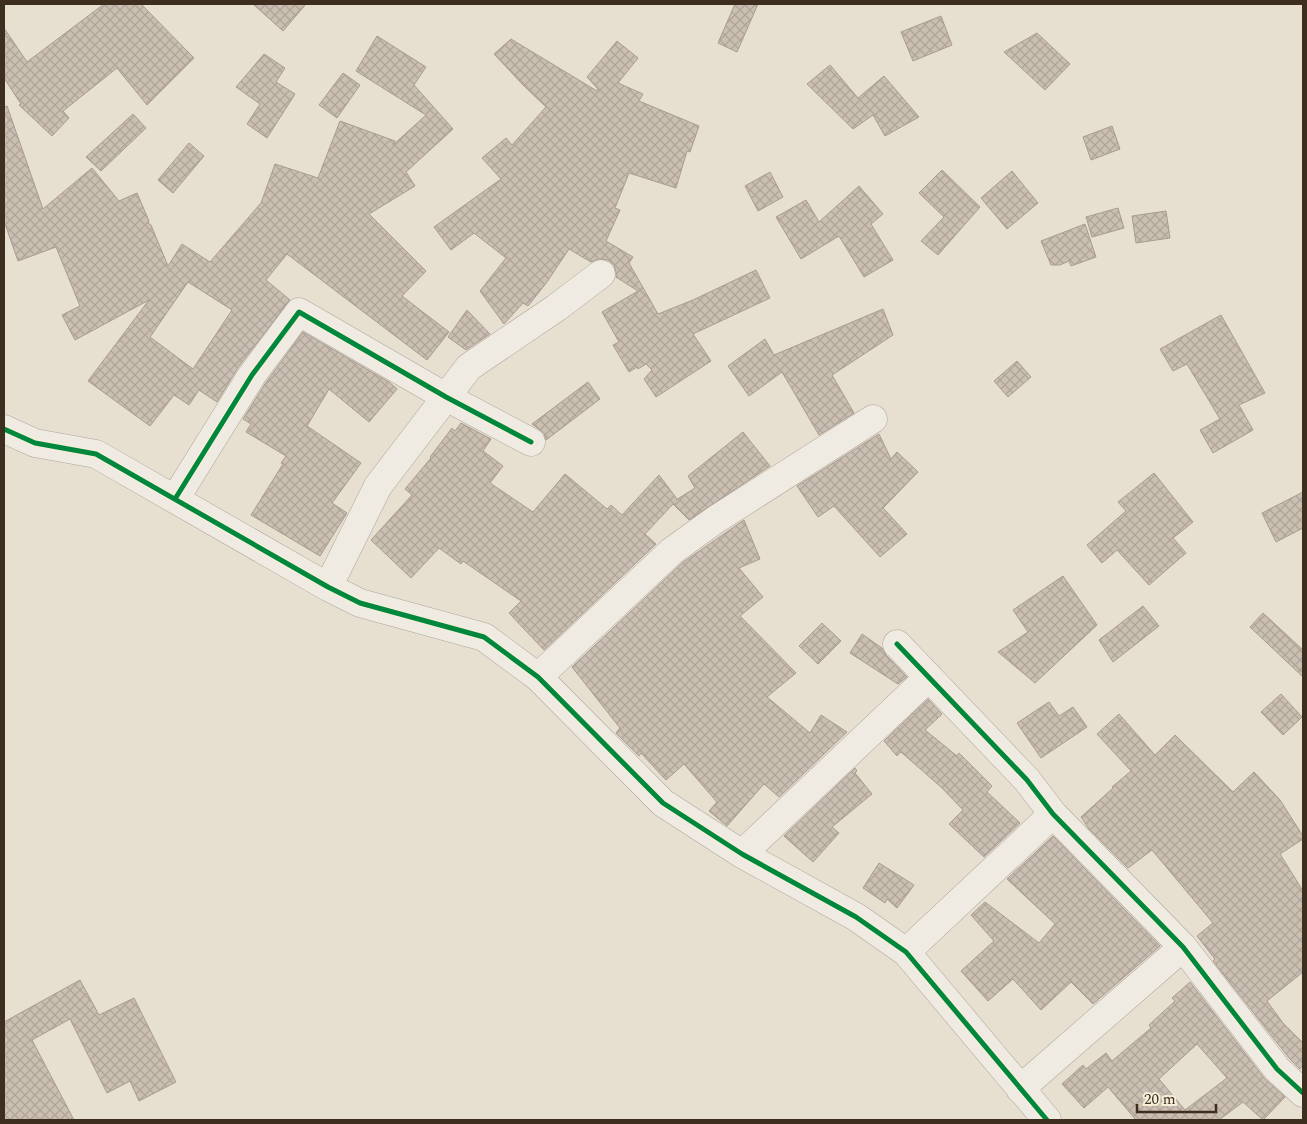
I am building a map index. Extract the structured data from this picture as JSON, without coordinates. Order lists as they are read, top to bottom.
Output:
{
  "scale_bar": "20 m"
}
